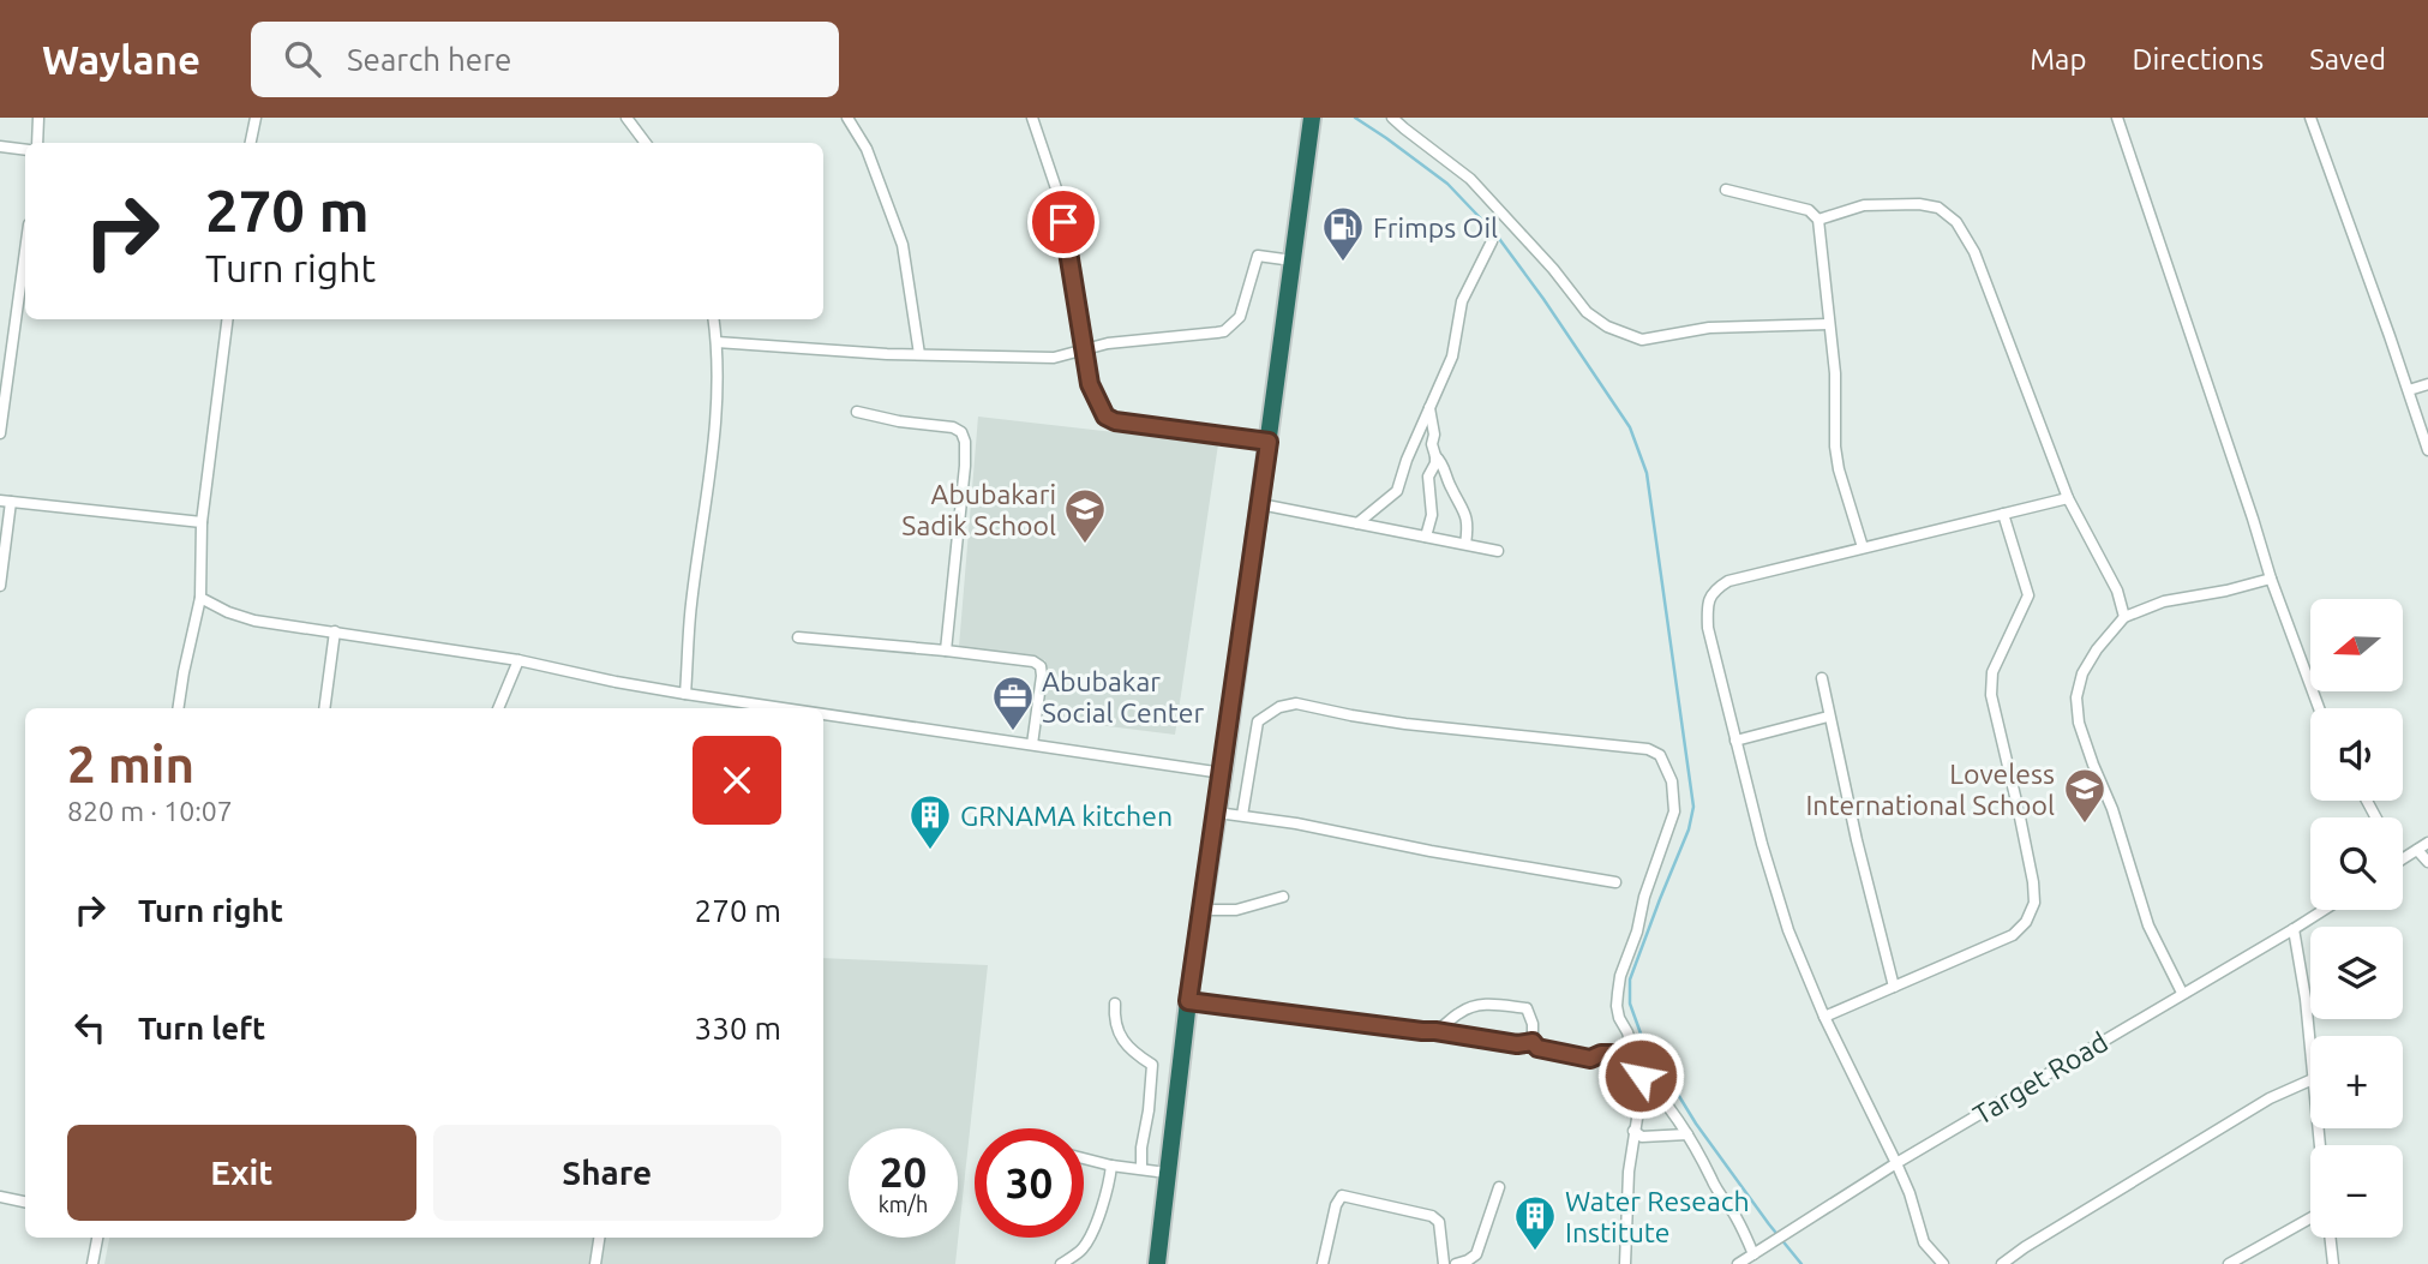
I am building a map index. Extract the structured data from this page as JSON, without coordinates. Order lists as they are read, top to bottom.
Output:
{
  "streets": {
    "street": ["Target Road"]
  },
  "places": {
    "fuel station": ["Frimps Oil"],
    "school or university": ["Abubakari Sadik School", "Loveless International School"],
    "office": ["Abubakar Social Center"],
    "building": ["GRNAMA kitchen", "Water Reseach Institute"]
  },
  "north": "left",
  "page": {
    "header": "Waylane",
    "search": "Search here",
    "nav": ["Map", "Directions", "Saved"],
    "turn": ["270 m", "Turn right"],
    "map_buttons": ["+", "−"],
    "heading": ["2 min", "820 m · 10:07"],
    "list": [
      {
        "name": "Turn right",
        "value": "270 m"
      },
      {
        "name": "Turn left",
        "value": "330 m"
      }
    ],
    "buttons": ["Exit", "Share"],
    "speed": "20 km/h",
    "limit": "30"
  }
}
